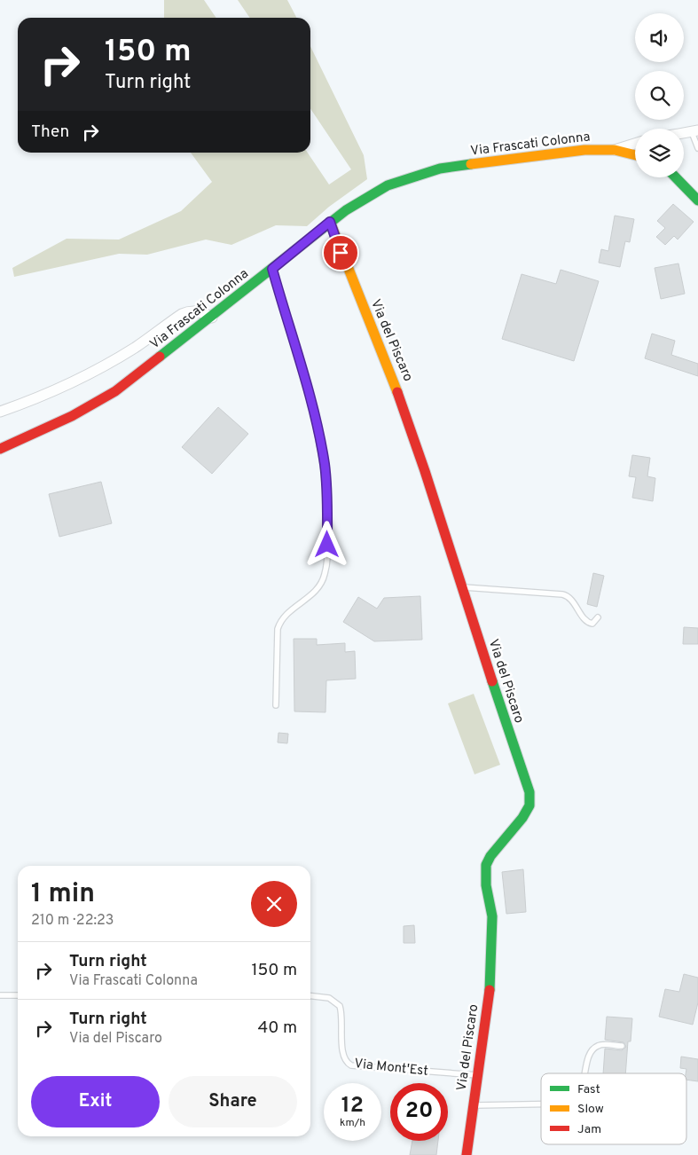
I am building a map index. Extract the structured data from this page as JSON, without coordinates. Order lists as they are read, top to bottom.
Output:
{
  "streets": {
    "street": ["Via Frascati Colonna", "Via del Piscaro"],
    "lane": ["Via Mont'Est"]
  },
  "crossings": [
    ["Via Frascati Colonna", "Via del Piscaro"],
    ["Via del Piscaro", "Via Mont'Est"]
  ],
  "legend": ["Fast", "Slow", "Jam"],
  "page": {
    "turn": ["150 m", "Turn right"],
    "then": "Then",
    "heading": ["1 min", "210 m · 22:23"],
    "list": [
      {
        "name": "Turn right",
        "note": "Via Frascati Colonna",
        "value": "150 m"
      },
      {
        "name": "Turn right",
        "note": "Via del Piscaro",
        "value": "40 m"
      }
    ],
    "buttons": ["Exit", "Share"],
    "speed": "12 km/h",
    "limit": "20"
  }
}
